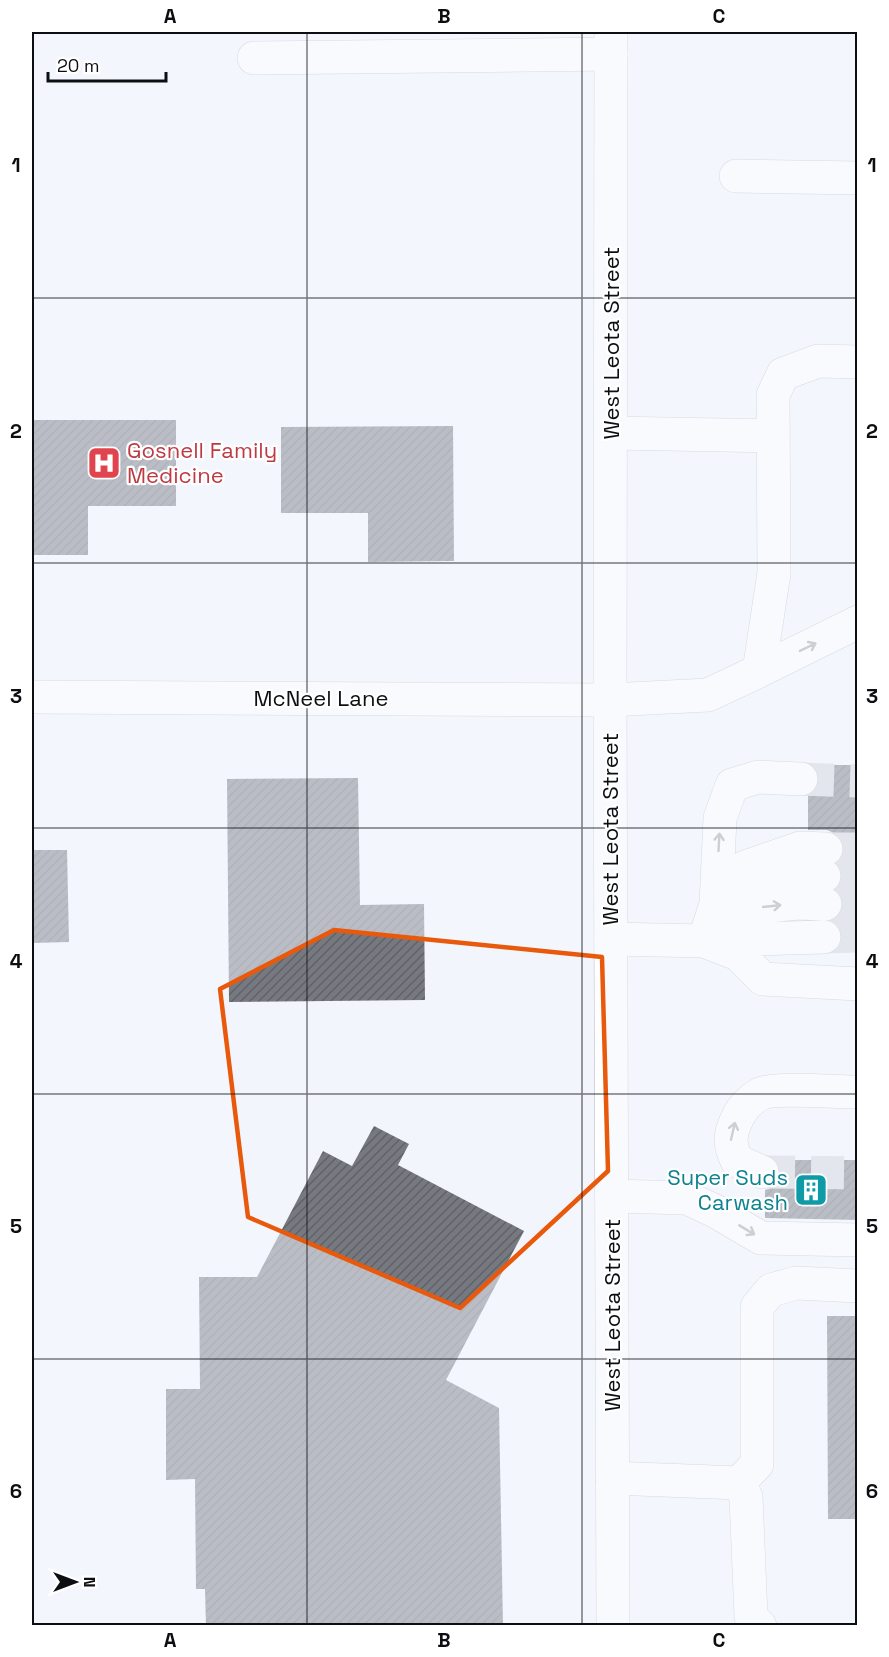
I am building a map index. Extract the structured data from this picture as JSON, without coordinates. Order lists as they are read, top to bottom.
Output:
{
  "streets": {
    "main road": ["West Leota Street", "McNeel Lane"]
  },
  "crossings": [
    ["West Leota Street", "McNeel Lane"]
  ],
  "places": {
    "hospital": ["Gosnell Family Medicine"],
    "building": ["Super Suds Carwash"]
  },
  "scale_bar": "20 m",
  "north": "right",
  "grid": {
    "columns": ["A", "B", "C"],
    "rows": [
      "1",
      "2",
      "3",
      "4",
      "5",
      "6"
    ]
  }
}
